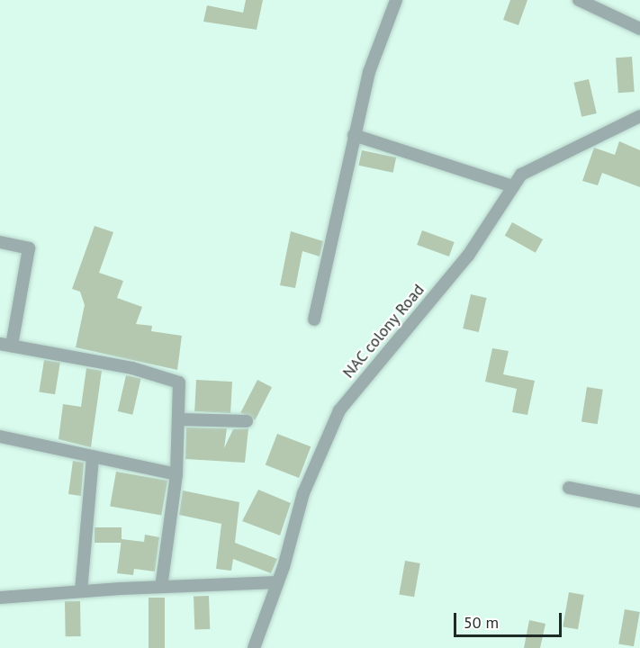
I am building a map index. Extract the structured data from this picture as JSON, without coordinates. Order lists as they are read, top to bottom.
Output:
{
  "streets": {
    "street": ["NAC colony Road"]
  },
  "scale_bar": "50 m"
}
